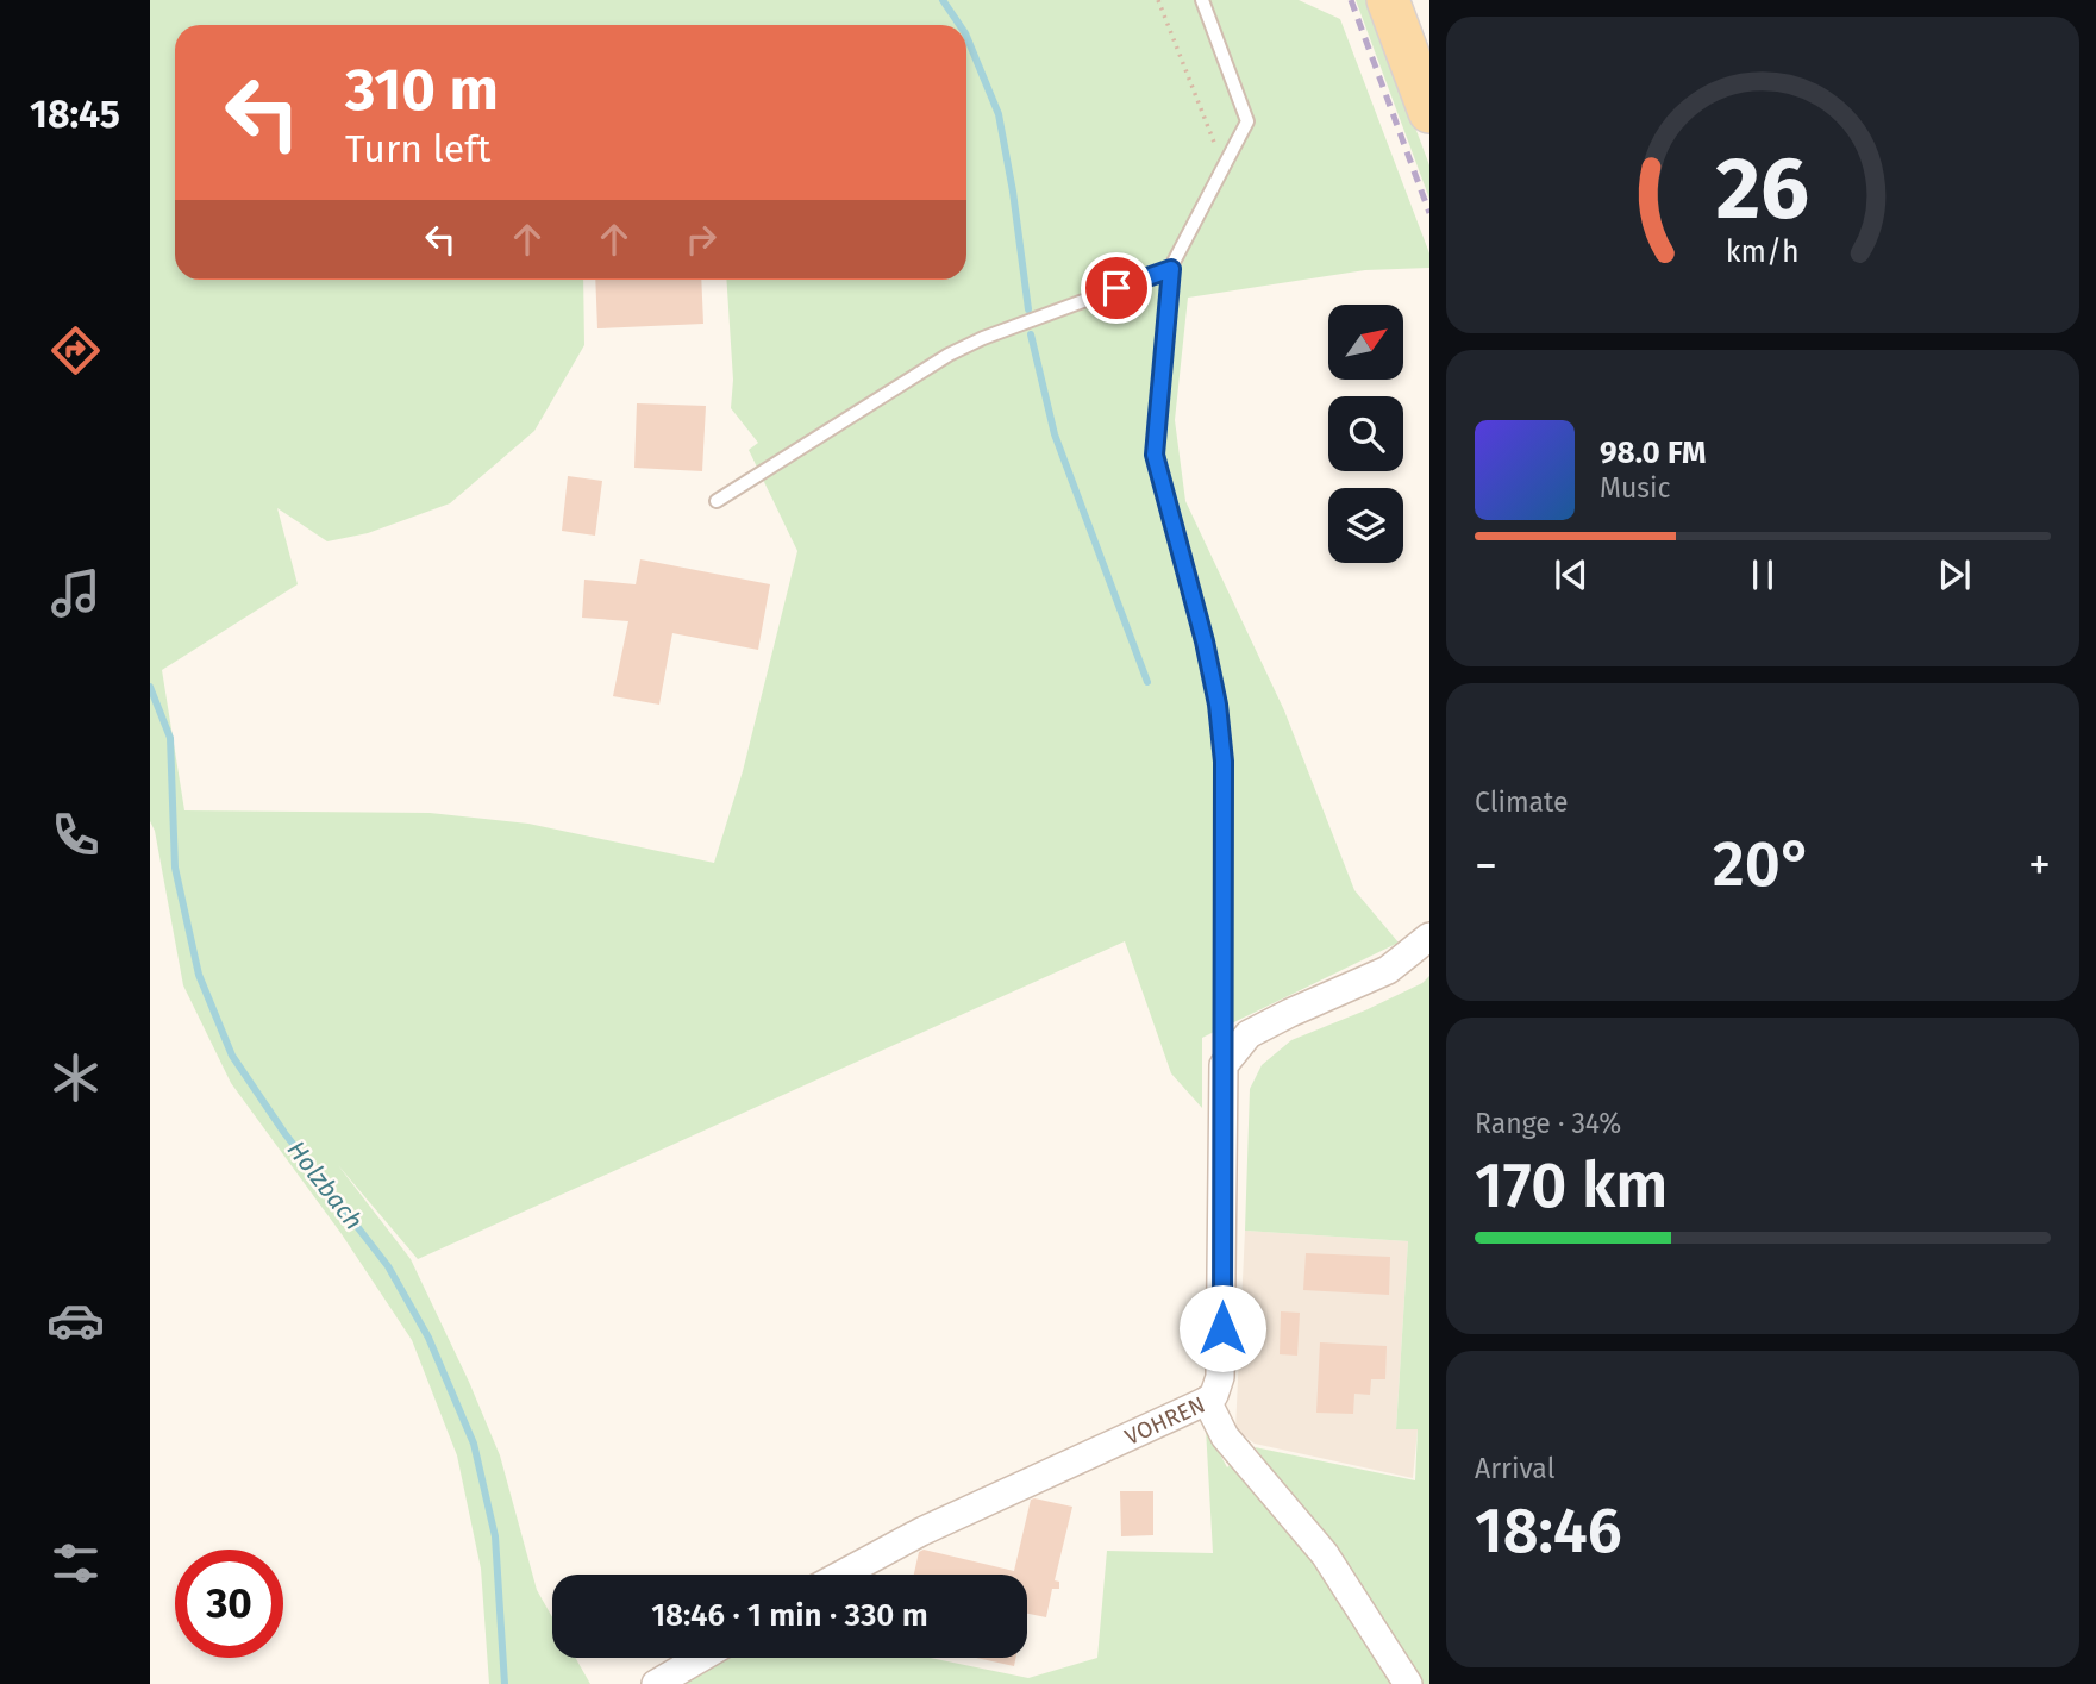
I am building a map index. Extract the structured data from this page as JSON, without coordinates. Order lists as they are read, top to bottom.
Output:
{
  "streets": {
    "street": ["VOHREN"]
  },
  "water": ["Holzbach"],
  "north": "top right",
  "page": {
    "tabs": "18:45",
    "turn": ["310 m", "Turn left"],
    "song": ["98.0 FM", "Music"],
    "tile": [
      "Climate",
      ["Range · 34%", "170 km"],
      ["Arrival", "18:46"]
    ],
    "heat": ["−", "20°", "+"],
    "limit": "30",
    "trip": "18:46 · 1 min · 330 m",
    "gauge": ["26", "km/h"]
  }
}
